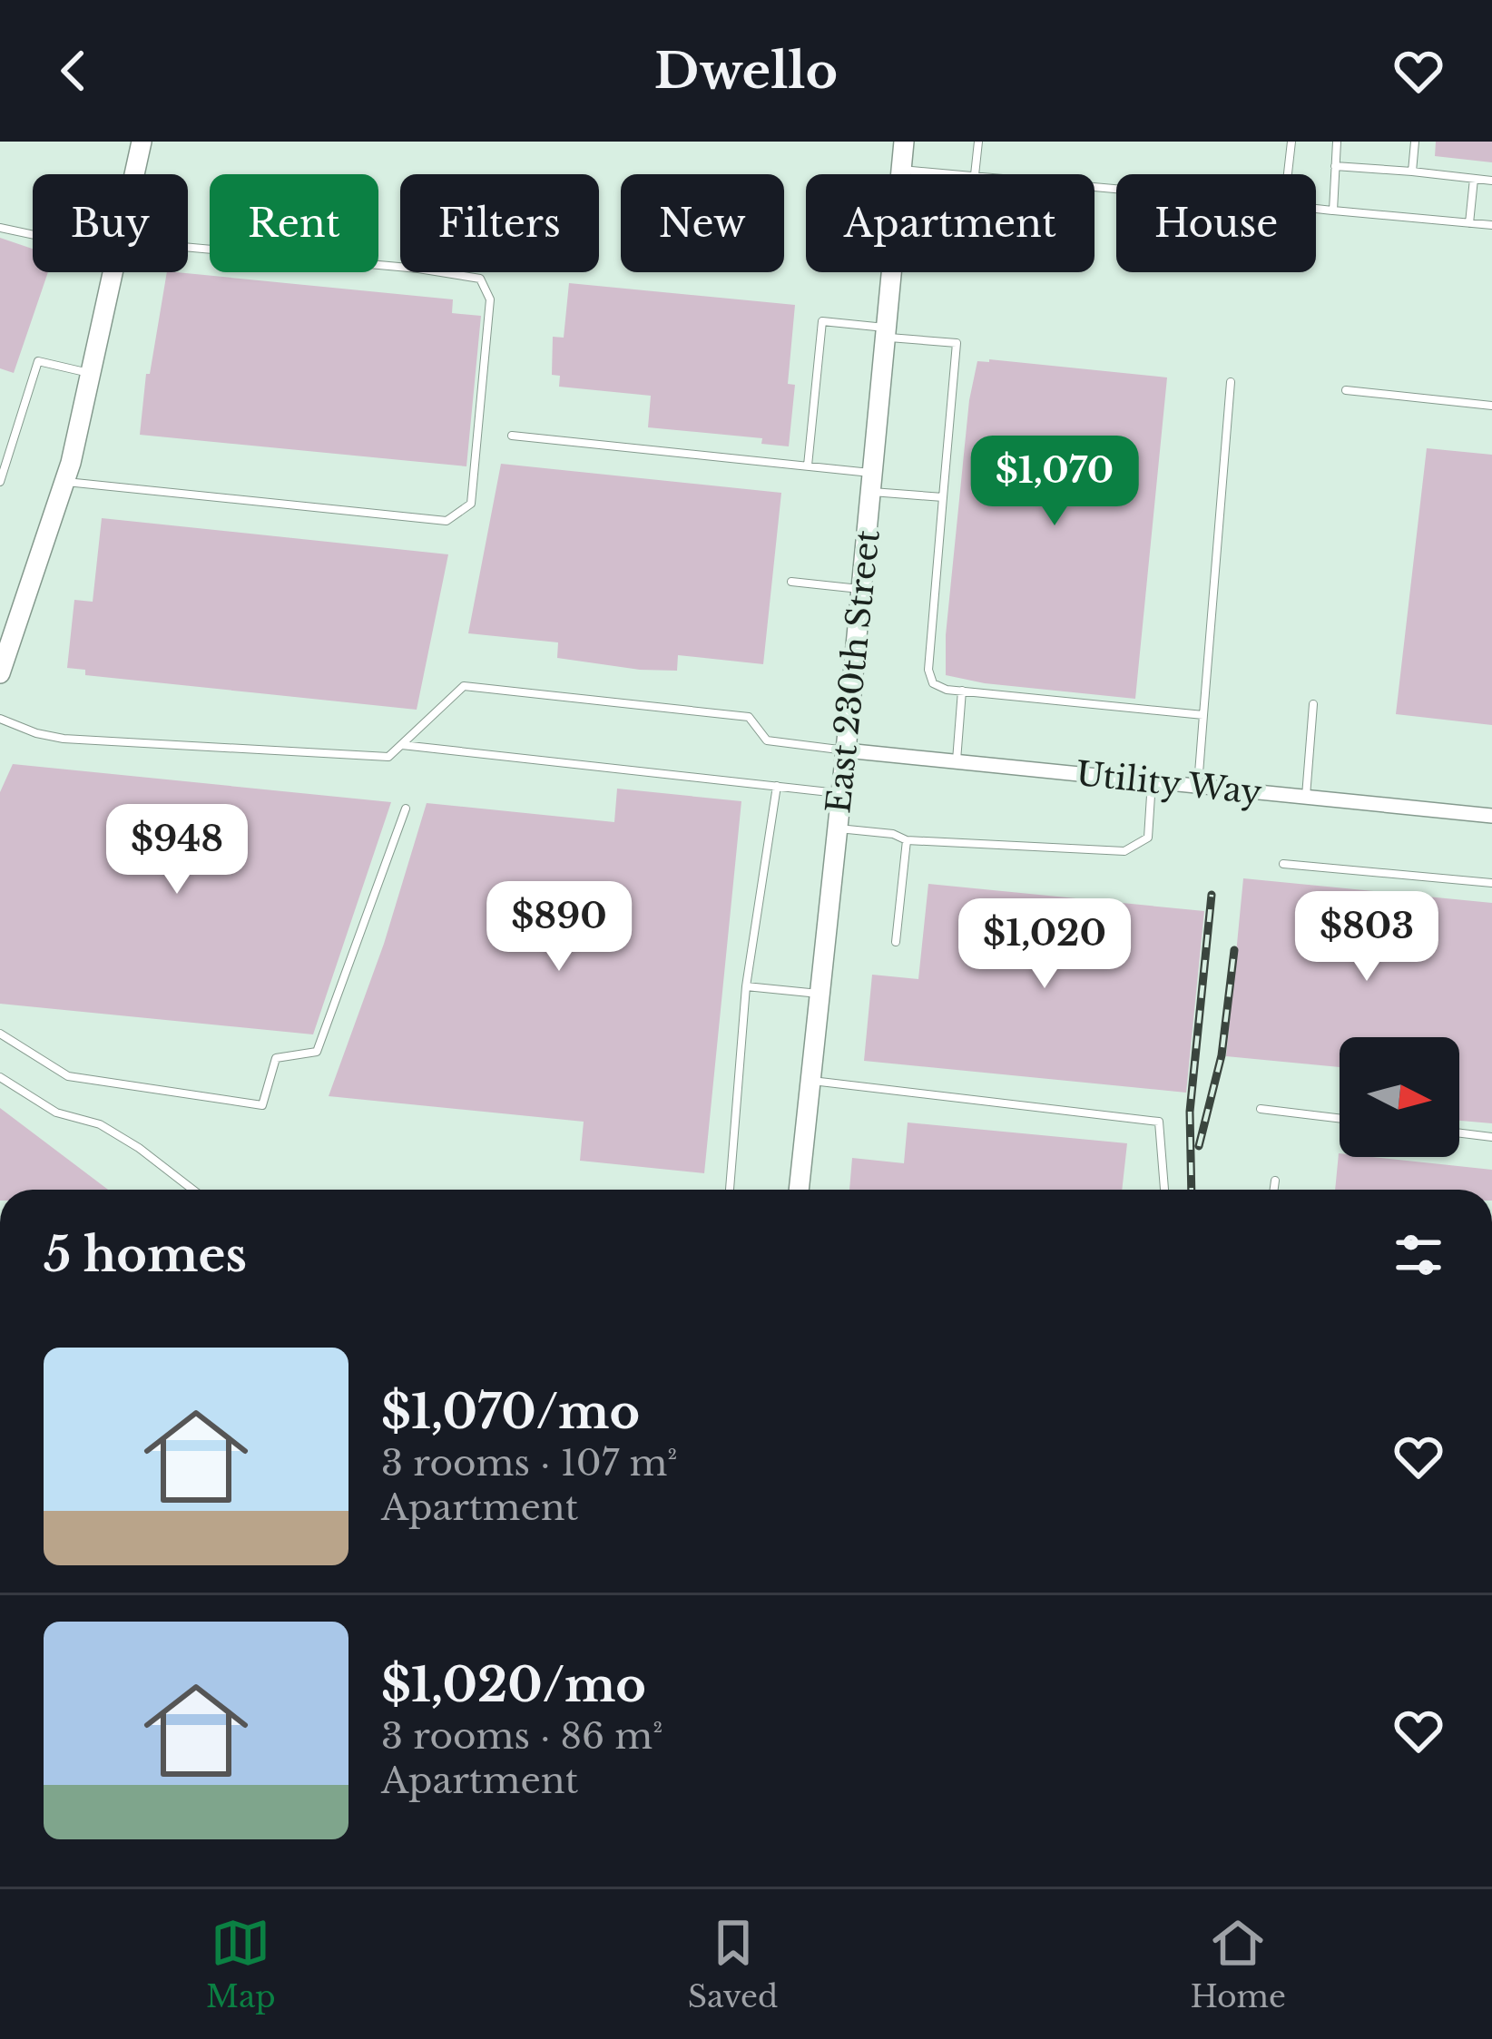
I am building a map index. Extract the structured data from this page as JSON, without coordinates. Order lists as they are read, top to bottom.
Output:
{
  "streets": {
    "street": ["East 230th Street", "Utility Way"]
  },
  "crossings": [
    ["East 230th Street", "Utility Way"]
  ],
  "north": "right",
  "page": {
    "header": "Dwello",
    "chip": [
      "Buy",
      "Rent",
      "Filters",
      "New",
      "Apartment",
      "House"
    ],
    "price": [
      "$1,070",
      "$948",
      "$890",
      "$803",
      "$1,020"
    ],
    "heading": "5 homes",
    "list": [
      {
        "name": "$1,070/mo",
        "note": "3 rooms · 107 m² · Apartment"
      },
      {
        "name": "$1,020/mo",
        "note": "3 rooms · 86 m² · Apartment"
      }
    ],
    "tabs": ["Map", "Saved", "Home"]
  }
}
